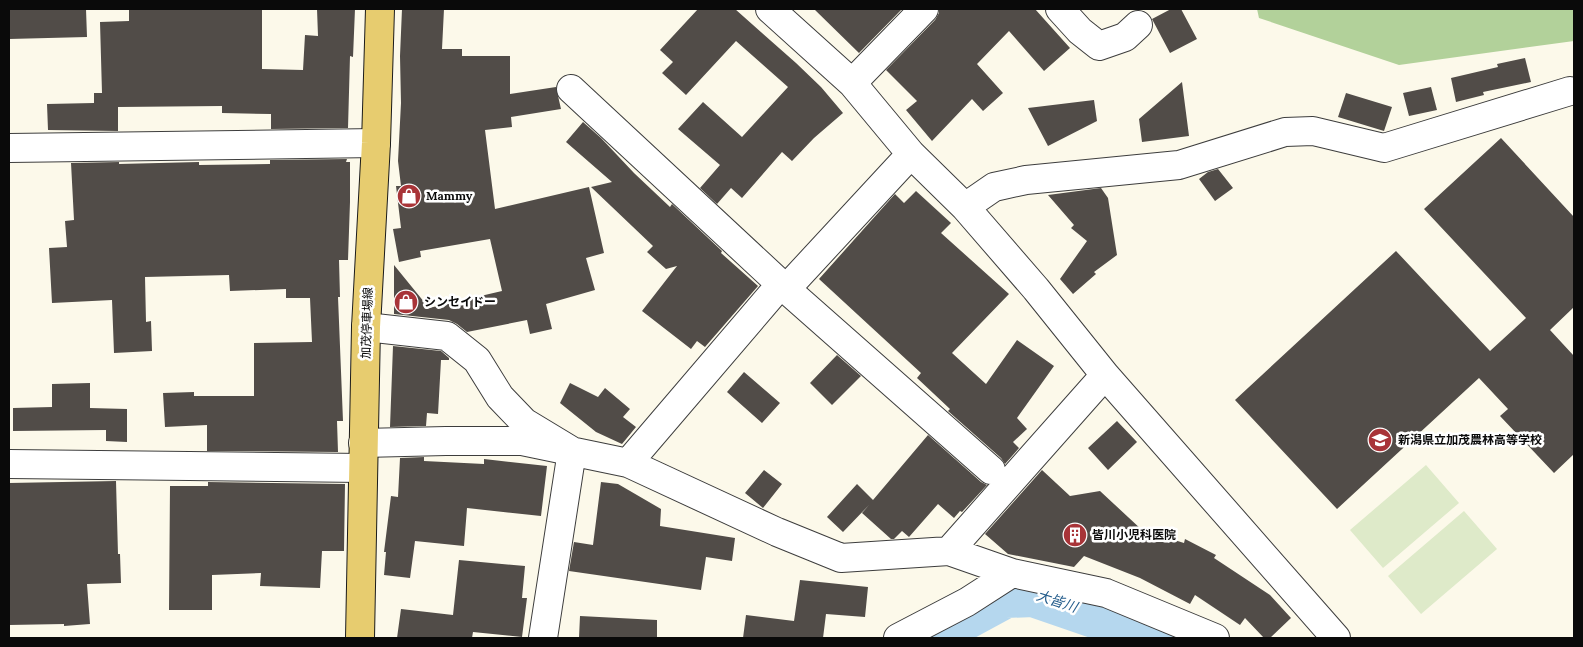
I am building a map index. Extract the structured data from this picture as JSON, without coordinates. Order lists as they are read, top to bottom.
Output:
{
  "streets": {
    "main road": ["加茂停車場線"]
  },
  "water": ["大皆川"],
  "places": {
    "shop": ["Mammy", "シンセイドー"],
    "school or university": ["新潟県立加茂農林高等学校"],
    "building": ["皆川小児科医院"]
  }
}
